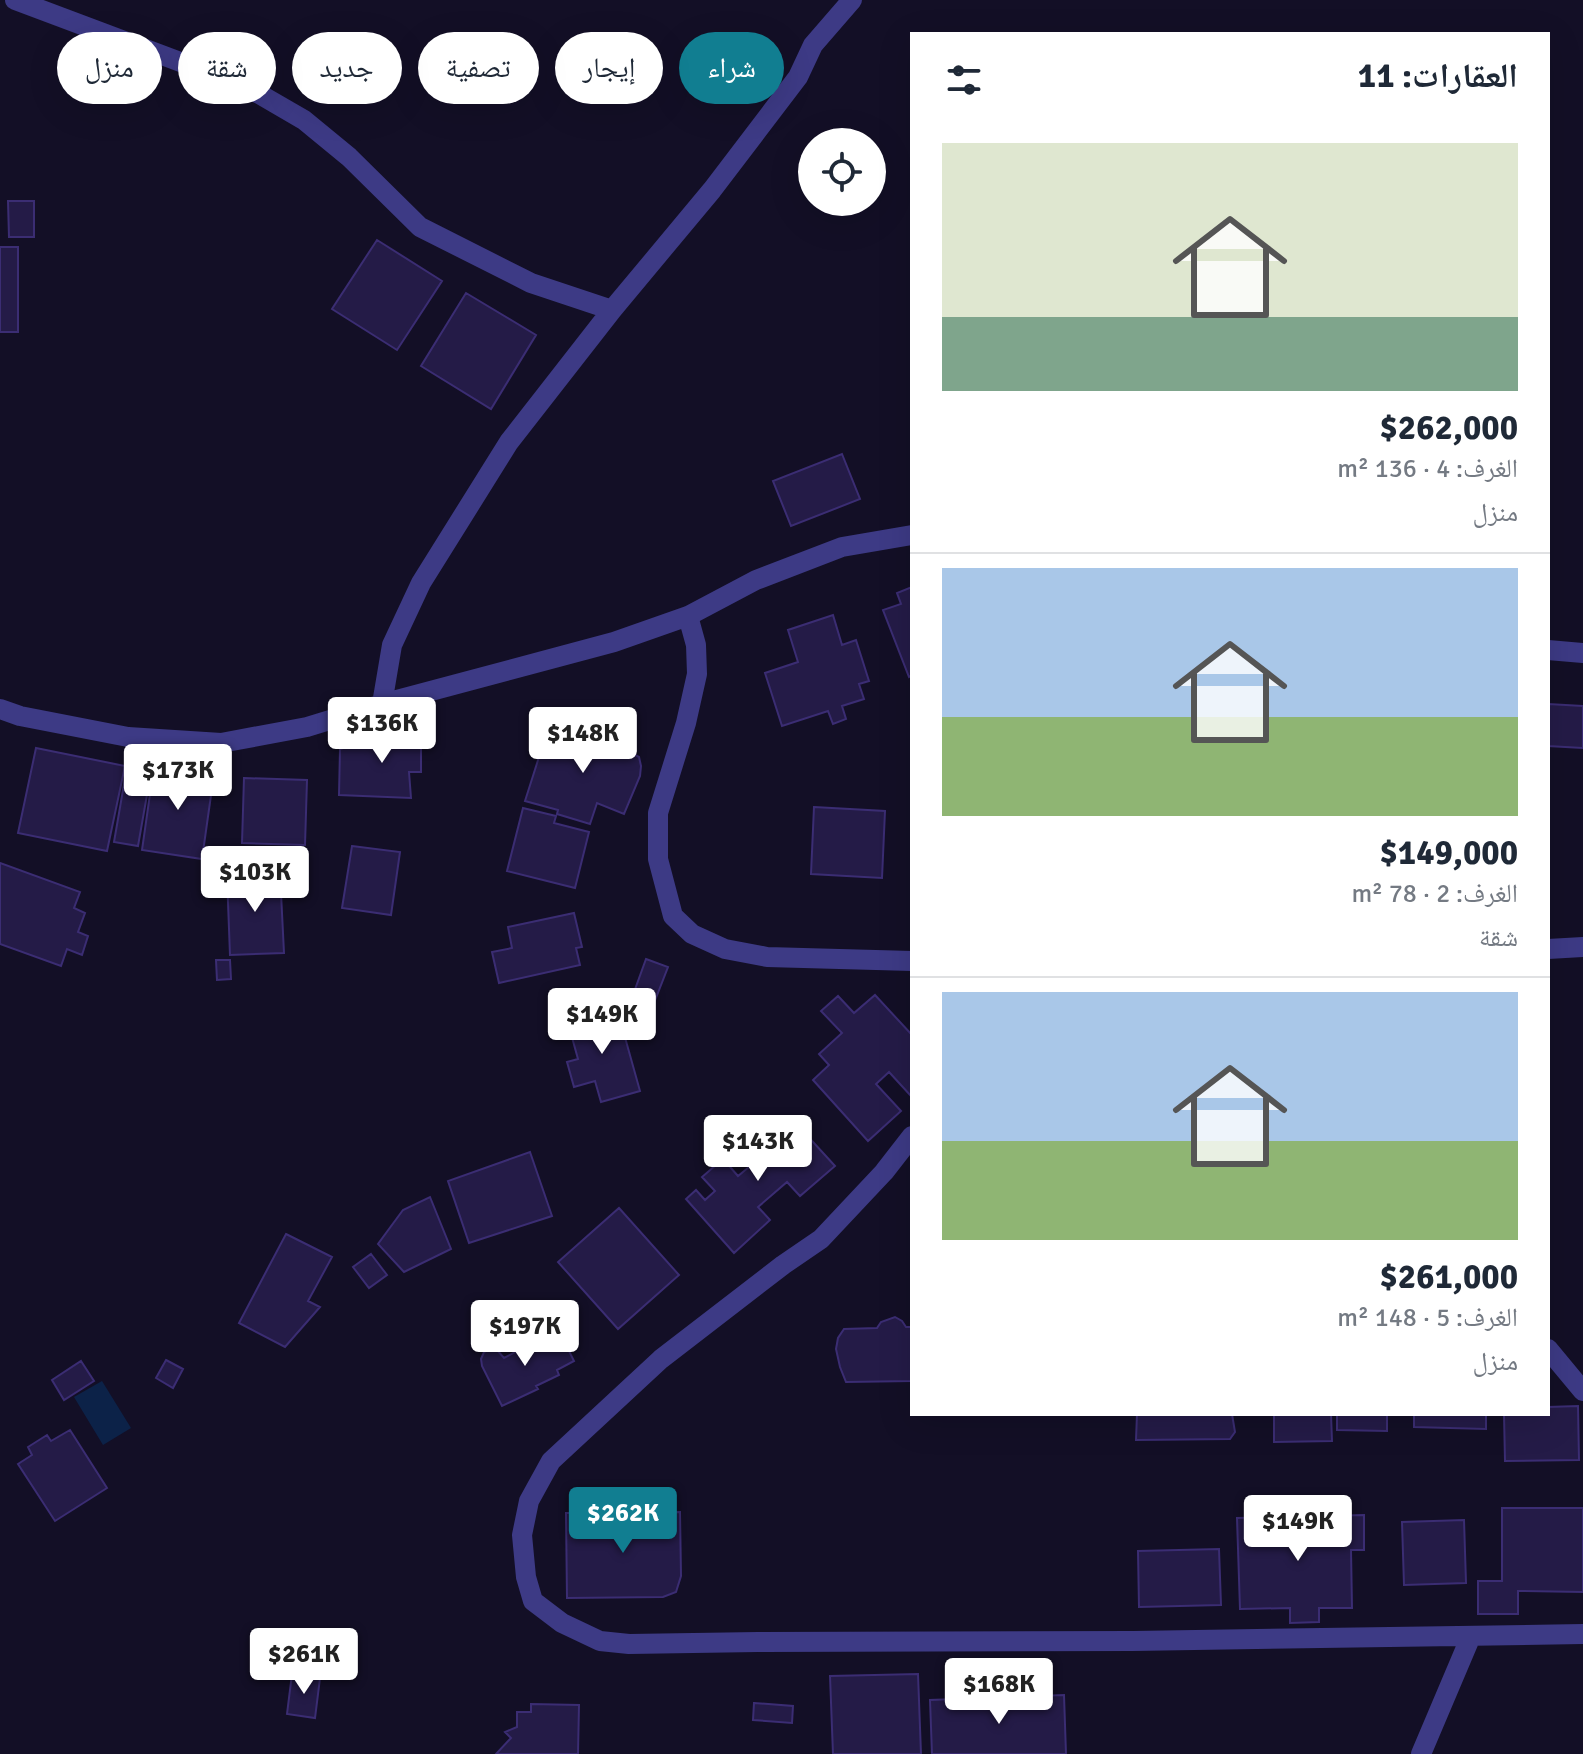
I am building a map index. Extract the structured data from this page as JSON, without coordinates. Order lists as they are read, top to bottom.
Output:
{
  "page": {
    "chip": [
      "شراء",
      "إيجار",
      "تصفية",
      "جديد",
      "شقة",
      "منزل"
    ],
    "heading": "العقارات: 11",
    "list": [
      {
        "name": "$262,000",
        "note": "الغرف: 4 · 136 m² · منزل"
      },
      {
        "name": "$149,000",
        "note": "الغرف: 2 · 78 m² · شقة"
      },
      {
        "name": "$261,000",
        "note": "الغرف: 5 · 148 m² · منزل"
      }
    ],
    "price": [
      "$136K",
      "$148K",
      "$173K",
      "$103K",
      "$149K",
      "$143K",
      "$197K",
      "$262K",
      "$149K",
      "$261K",
      "$168K"
    ]
  }
}
